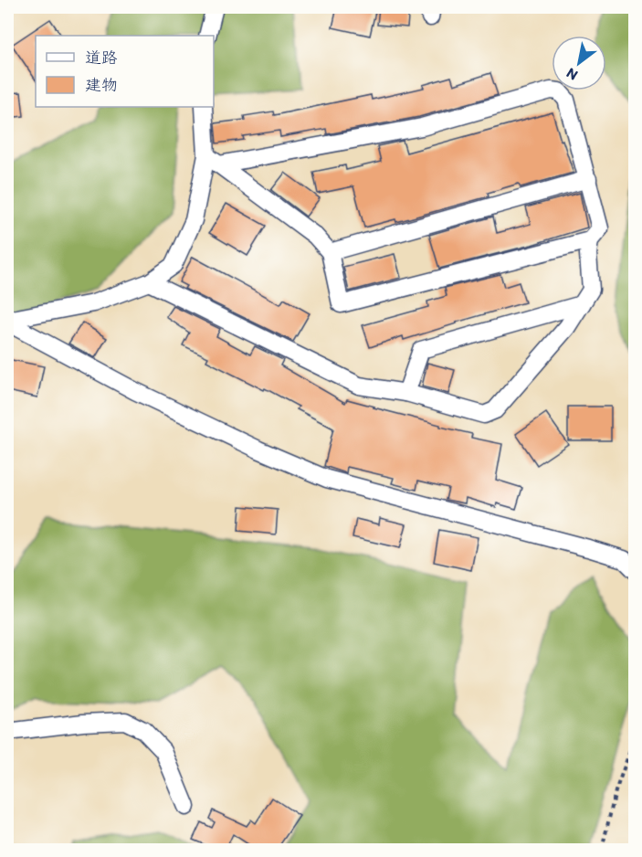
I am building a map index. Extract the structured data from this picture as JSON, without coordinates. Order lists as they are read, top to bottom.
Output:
{
  "legend": ["道路", "建物"],
  "north": "bottom left"
}
